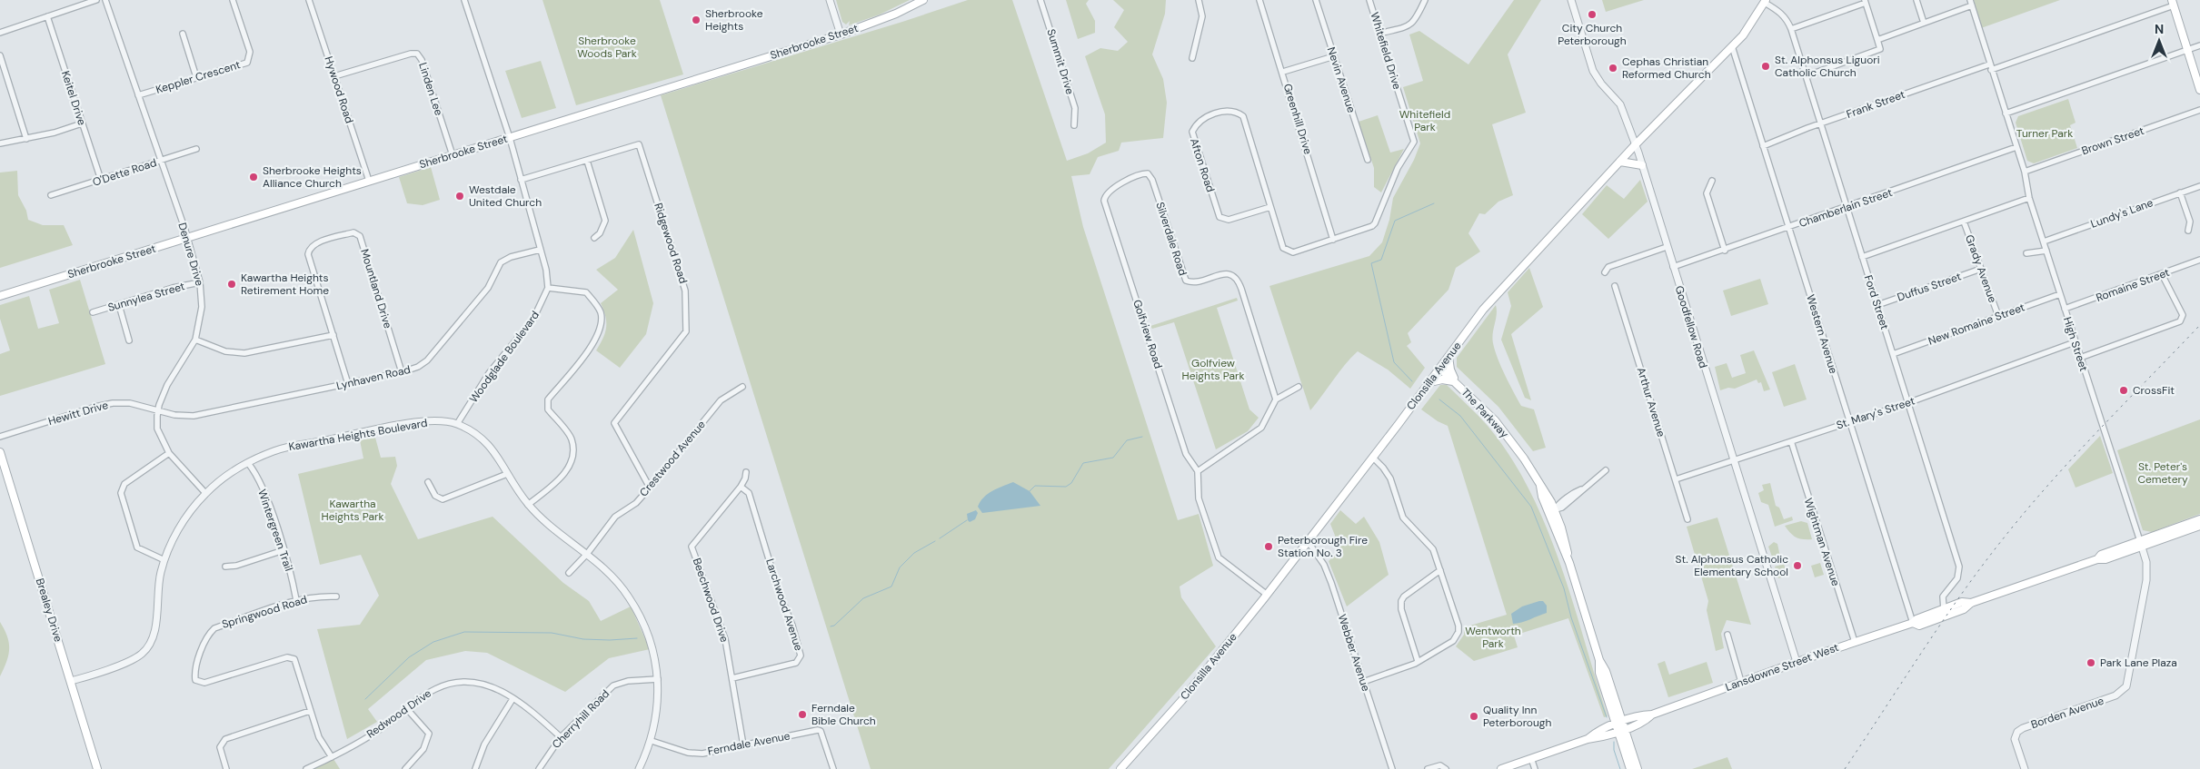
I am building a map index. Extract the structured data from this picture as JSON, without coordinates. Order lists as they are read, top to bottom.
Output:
{
  "streets": {
    "main road": [
      "Sherbrooke Street",
      "Clonsilla Avenue",
      "The Parkway",
      "Brealey Drive",
      "Lansdowne Street West"
    ],
    "street": [
      "Whitefield Drive",
      "Summit Drive",
      "Keppler Crescent",
      "Nevin Avenue",
      "Linden Lee",
      "Hywood Road",
      "Keitel Drive",
      "Frank Street",
      "Greenhill Drive",
      "Brown Street",
      "Afton Road",
      "O'Dette Road",
      "Chamberlain Street",
      "Lundy's Lane",
      "Silverdale Road",
      "Ridgewood Road",
      "Denure Drive",
      "Grady Avenue",
      "Romaine Street",
      "Duffus Street",
      "Mountland Drive",
      "Sunnylea Street",
      "Ford Street",
      "New Romaine Street",
      "Goodfellow Road",
      "Golfview Road",
      "Western Avenue",
      "High Street",
      "Woodglade Boulevard",
      "Lynhaven Road",
      "Arthur Avenue",
      "Hewitt Drive",
      "St. Mary's Street",
      "Kawartha Heights Boulevard",
      "Crestwood Avenue",
      "Wintergreen Trail",
      "Wightman Avenue",
      "Beechwood Drive",
      "Larchwood Avenue",
      "Springwood Road",
      "Webber Avenue",
      "Borden Avenue",
      "Redwood Drive",
      "Cherryhill Road",
      "Ferndale Avenue"
    ]
  },
  "crossings": [
    ["Sherbrooke Street", "Linden Lee"],
    ["Sherbrooke Street", "Hywood Road"],
    ["Sherbrooke Street", "Denure Drive"],
    ["Whitefield Drive", "Afton Road"],
    ["Keppler Crescent", "Denure Drive"],
    ["Linden Lee", "Hywood Road"],
    ["Keitel Drive", "O'Dette Road"],
    ["Frank Street", "Ford Street"],
    ["Frank Street", "Western Avenue"],
    ["Frank Street", "High Street"],
    ["Greenhill Drive", "Afton Road"],
    ["Brown Street", "High Street"],
    ["O'Dette Road", "Denure Drive"],
    ["Chamberlain Street", "Ford Street"],
    ["Chamberlain Street", "Goodfellow Road"],
    ["Chamberlain Street", "Western Avenue"],
    ["Chamberlain Street", "High Street"],
    ["Lundy's Lane", "High Street"],
    ["Silverdale Road", "Golfview Road"],
    ["Ridgewood Road", "Crestwood Avenue"],
    ["Denure Drive", "Sunnylea Street"],
    ["Denure Drive", "Lynhaven Road"],
    ["Denure Drive", "Hewitt Drive"],
    ["Denure Drive", "Kawartha Heights Boulevard"],
    ["Grady Avenue", "Duffus Street"],
    ["Grady Avenue", "New Romaine Street"],
    ["Romaine Street", "High Street"],
    ["Duffus Street", "Ford Street"],
    ["Mountland Drive", "Lynhaven Road"],
    ["Ford Street", "New Romaine Street"],
    ["Ford Street", "Clonsilla Avenue"],
    ["Ford Street", "St. Mary's Street"],
    ["Ford Street", "Lansdowne Street West"],
    ["New Romaine Street", "High Street"],
    ["Goodfellow Road", "Clonsilla Avenue"],
    ["Goodfellow Road", "St. Mary's Street"],
    ["Goodfellow Road", "Lansdowne Street West"],
    ["Western Avenue", "Clonsilla Avenue"],
    ["Western Avenue", "St. Mary's Street"],
    ["Western Avenue", "Lansdowne Street West"],
    ["High Street", "St. Mary's Street"],
    ["High Street", "Lansdowne Street West"],
    ["High Street", "Borden Avenue"],
    ["Woodglade Boulevard", "Kawartha Heights Boulevard"],
    ["Clonsilla Avenue", "The Parkway"],
    ["Clonsilla Avenue", "Webber Avenue"],
    ["Lynhaven Road", "Hewitt Drive"],
    ["Arthur Avenue", "St. Mary's Street"],
    ["The Parkway", "Lansdowne Street West"],
    ["St. Mary's Street", "Wightman Avenue"],
    ["Kawartha Heights Boulevard", "Crestwood Avenue"],
    ["Kawartha Heights Boulevard", "Wintergreen Trail"],
    ["Kawartha Heights Boulevard", "Brealey Drive"],
    ["Kawartha Heights Boulevard", "Cherryhill Road"],
    ["Kawartha Heights Boulevard", "Ferndale Avenue"],
    ["Wintergreen Trail", "Springwood Road"],
    ["Wightman Avenue", "Lansdowne Street West"],
    ["Beechwood Drive", "Larchwood Avenue"],
    ["Beechwood Drive", "Ferndale Avenue"],
    ["Springwood Road", "Redwood Drive"],
    ["Redwood Drive", "Cherryhill Road"]
  ],
  "parks": [
    "Sherbrooke Woods Park",
    "Whitefield Park",
    "Turner Park",
    "Golfview Heights Park",
    "St. Peter's Cemetery",
    "Kawartha Heights Park",
    "Wentworth Park"
  ],
  "places": [
    "City Church Peterborough",
    "Sherbrooke Heights",
    "St. Alphonsus Liguori Catholic Church",
    "Cephas Christian Reformed Church",
    "Sherbrooke Heights Alliance Church",
    "Westdale United Church",
    "Kawartha Heights Retirement Home",
    "CrossFit",
    "Peterborough Fire Station No. 3",
    "St. Alphonsus Catholic Elementary School",
    "Park Lane Plaza",
    "Ferndale Bible Church",
    "Quality Inn Peterborough"
  ],
  "north": "top"
}
